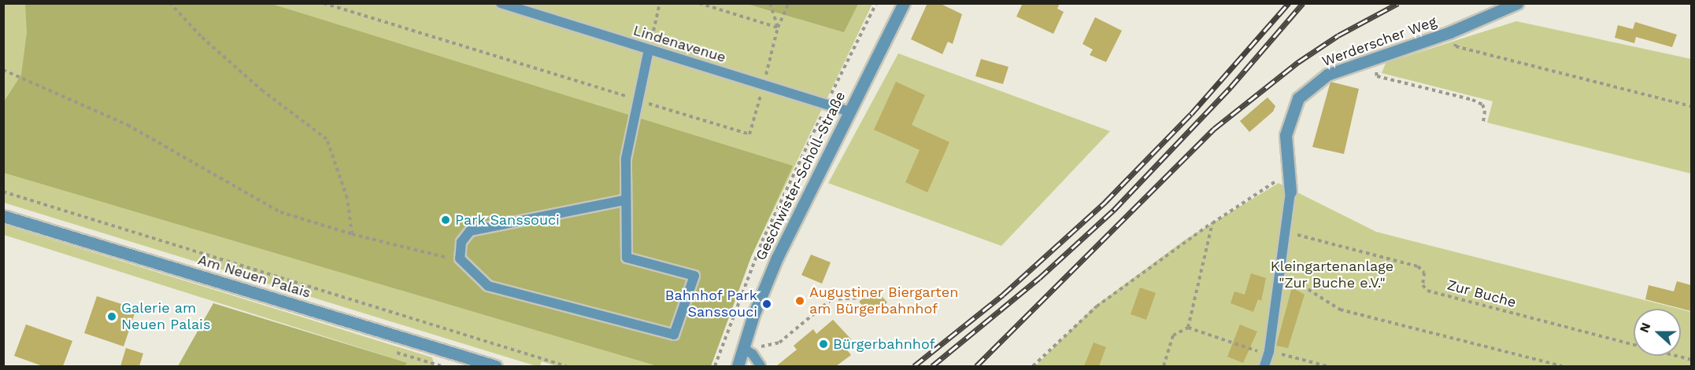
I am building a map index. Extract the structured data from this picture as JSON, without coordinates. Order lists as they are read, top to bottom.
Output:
{
  "streets": {
    "street": ["Werderscher Weg", "Geschwister-Scholl-Straße", "Am Neuen Palais"],
    "lane": ["Lindenavenue"],
    "path": ["Zur Buche"]
  },
  "crossings": [
    ["Werderscher Weg", "Zur Buche"],
    ["Lindenavenue", "Geschwister-Scholl-Straße"]
  ],
  "parks": ["Kleingartenanlage \"Zur Buche e.V.\""],
  "places": [
    "Park Sanssouci",
    "Augustiner Biergarten am Bürgerbahnhof",
    "Bahnhof Park Sanssouci",
    "Galerie am Neuen Palais",
    "Bürgerbahnhof"
  ],
  "north": "left"
}
